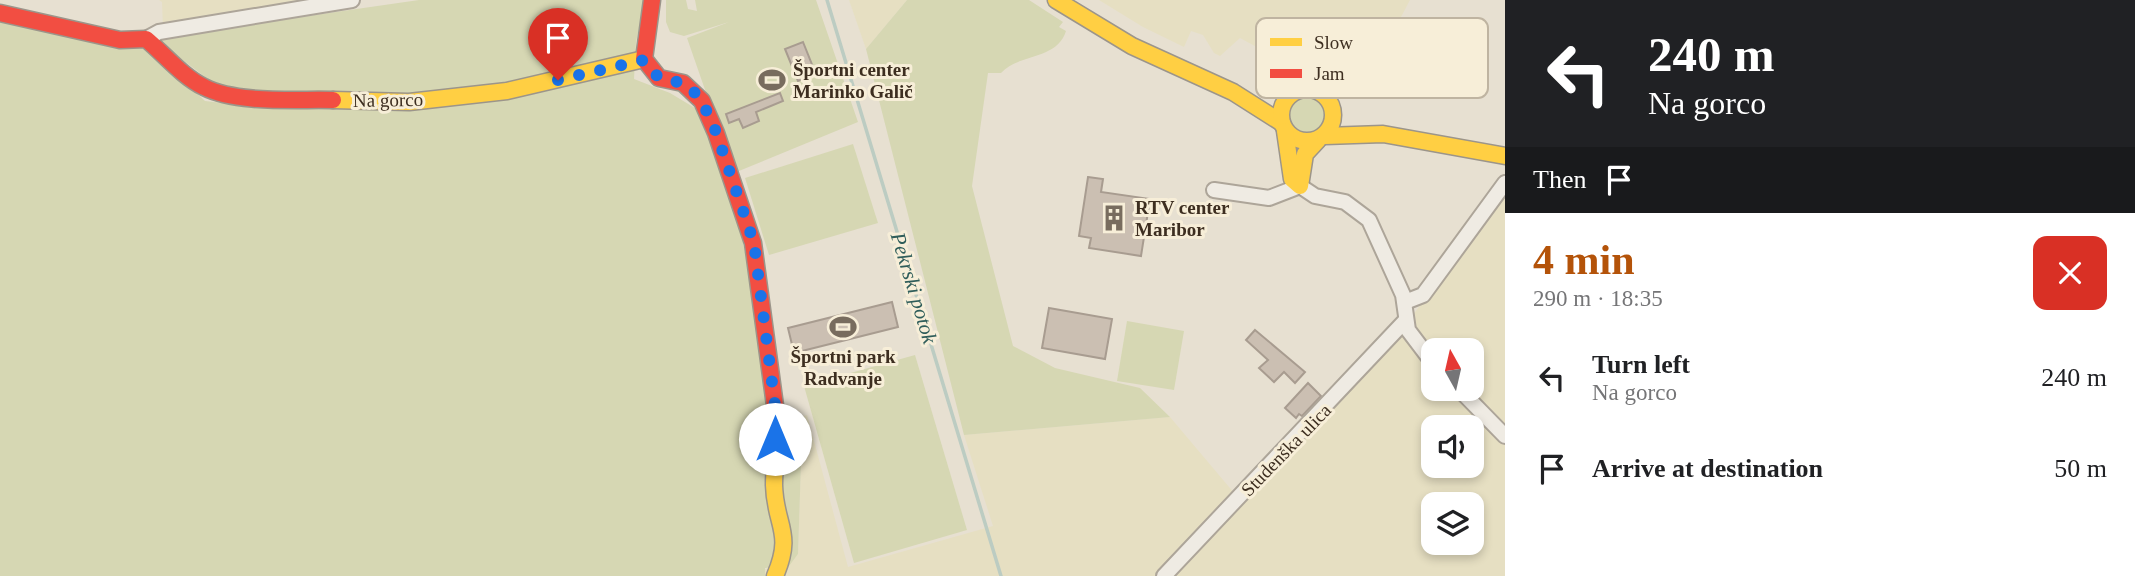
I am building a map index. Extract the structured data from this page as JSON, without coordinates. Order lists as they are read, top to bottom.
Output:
{
  "streets": {
    "street": ["Na gorco", "Studenška ulica"]
  },
  "water": ["Pekrski potok"],
  "places": {
    "sports": ["Športni center Marinko Galič", "Športni park Radvanje"],
    "building": ["RTV center Maribor"]
  },
  "legend": ["Slow", "Jam"],
  "north": "top",
  "page": {
    "turn": ["240 m", "Na gorco"],
    "then": "Then",
    "heading": ["4 min", "290 m · 18:35"],
    "list": [
      {
        "name": "Turn left",
        "note": "Na gorco",
        "value": "240 m"
      },
      {
        "name": "Arrive at destination",
        "value": "50 m"
      }
    ]
  }
}
